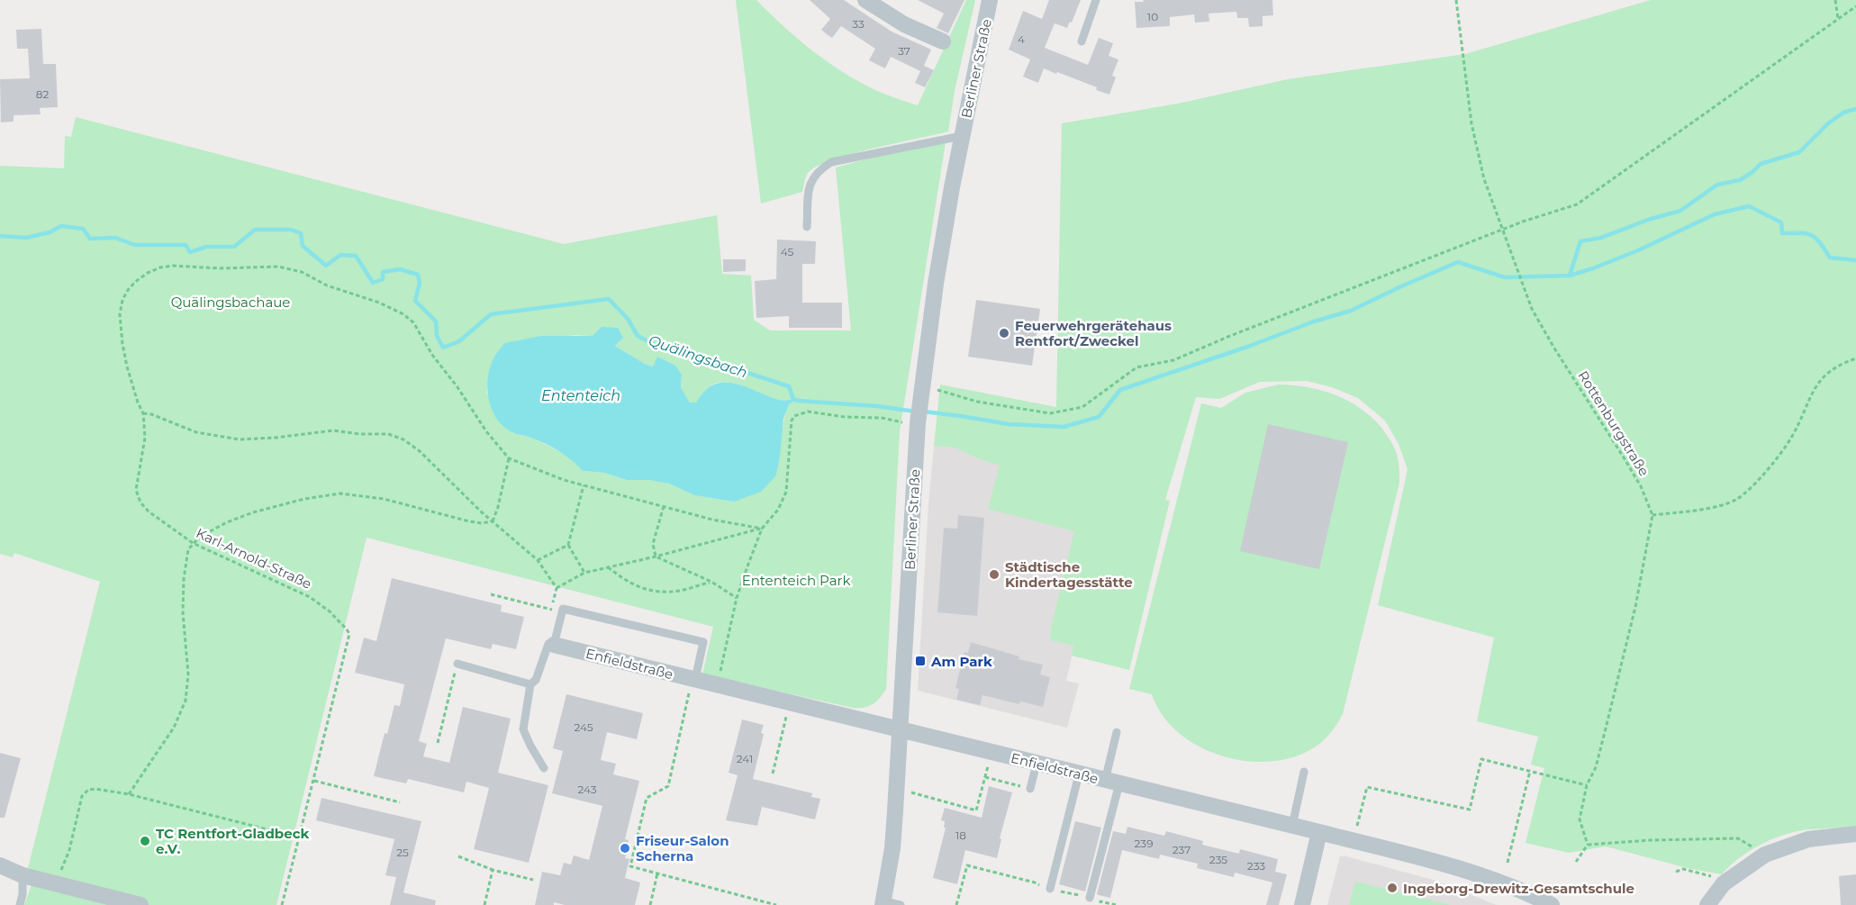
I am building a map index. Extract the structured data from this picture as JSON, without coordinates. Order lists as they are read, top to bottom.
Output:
{
  "streets": {
    "street": ["Berliner Straße", "Enfieldstraße"],
    "path": ["Rottenburgstraße", "Karl-Arnold-Straße"]
  },
  "crossings": [
    ["Berliner Straße", "Enfieldstraße"]
  ],
  "water": ["Quälingsbach", "Ententeich"],
  "parks": ["Quälingsbachaue", "Ententeich Park"],
  "places": {
    "other": [
      "Feuerwehrgerätehaus Rentfort/Zweckel",
      "Städtische Kindertagesstätte",
      "TC Rentfort-Gladbeck e.V.",
      "Friseur-Salon Scherna",
      "Ingeborg-Drewitz-Gesamtschule"
    ],
    "transit": ["Am Park"]
  },
  "house_numbers": [
    "10",
    "33",
    "4",
    "37",
    "82",
    "45",
    "245",
    "241",
    "243",
    "18",
    "239",
    "237",
    "25",
    "235",
    "233"
  ]
}
